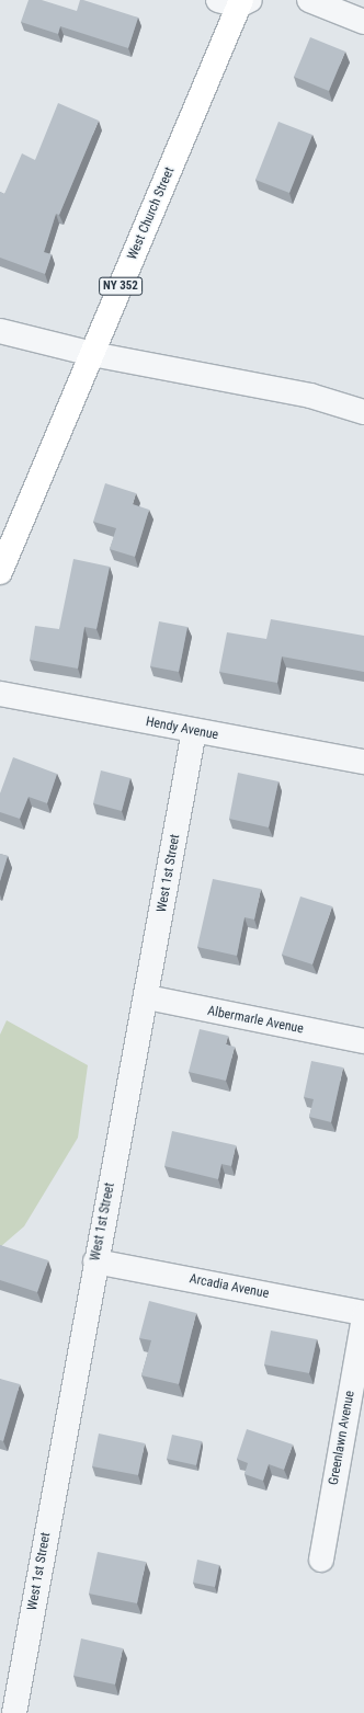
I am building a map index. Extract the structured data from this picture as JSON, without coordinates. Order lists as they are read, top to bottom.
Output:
{
  "streets": {
    "main road": ["West Church Street", "NY 352"],
    "street": [
      "Hendy Avenue",
      "West 1st Street",
      "Albermarle Avenue",
      "Arcadia Avenue",
      "Greenlawn Avenue"
    ]
  },
  "crossings": [
    ["Hendy Avenue", "West 1st Street"],
    ["West 1st Street", "Albermarle Avenue"],
    ["West 1st Street", "Arcadia Avenue"]
  ]
}
